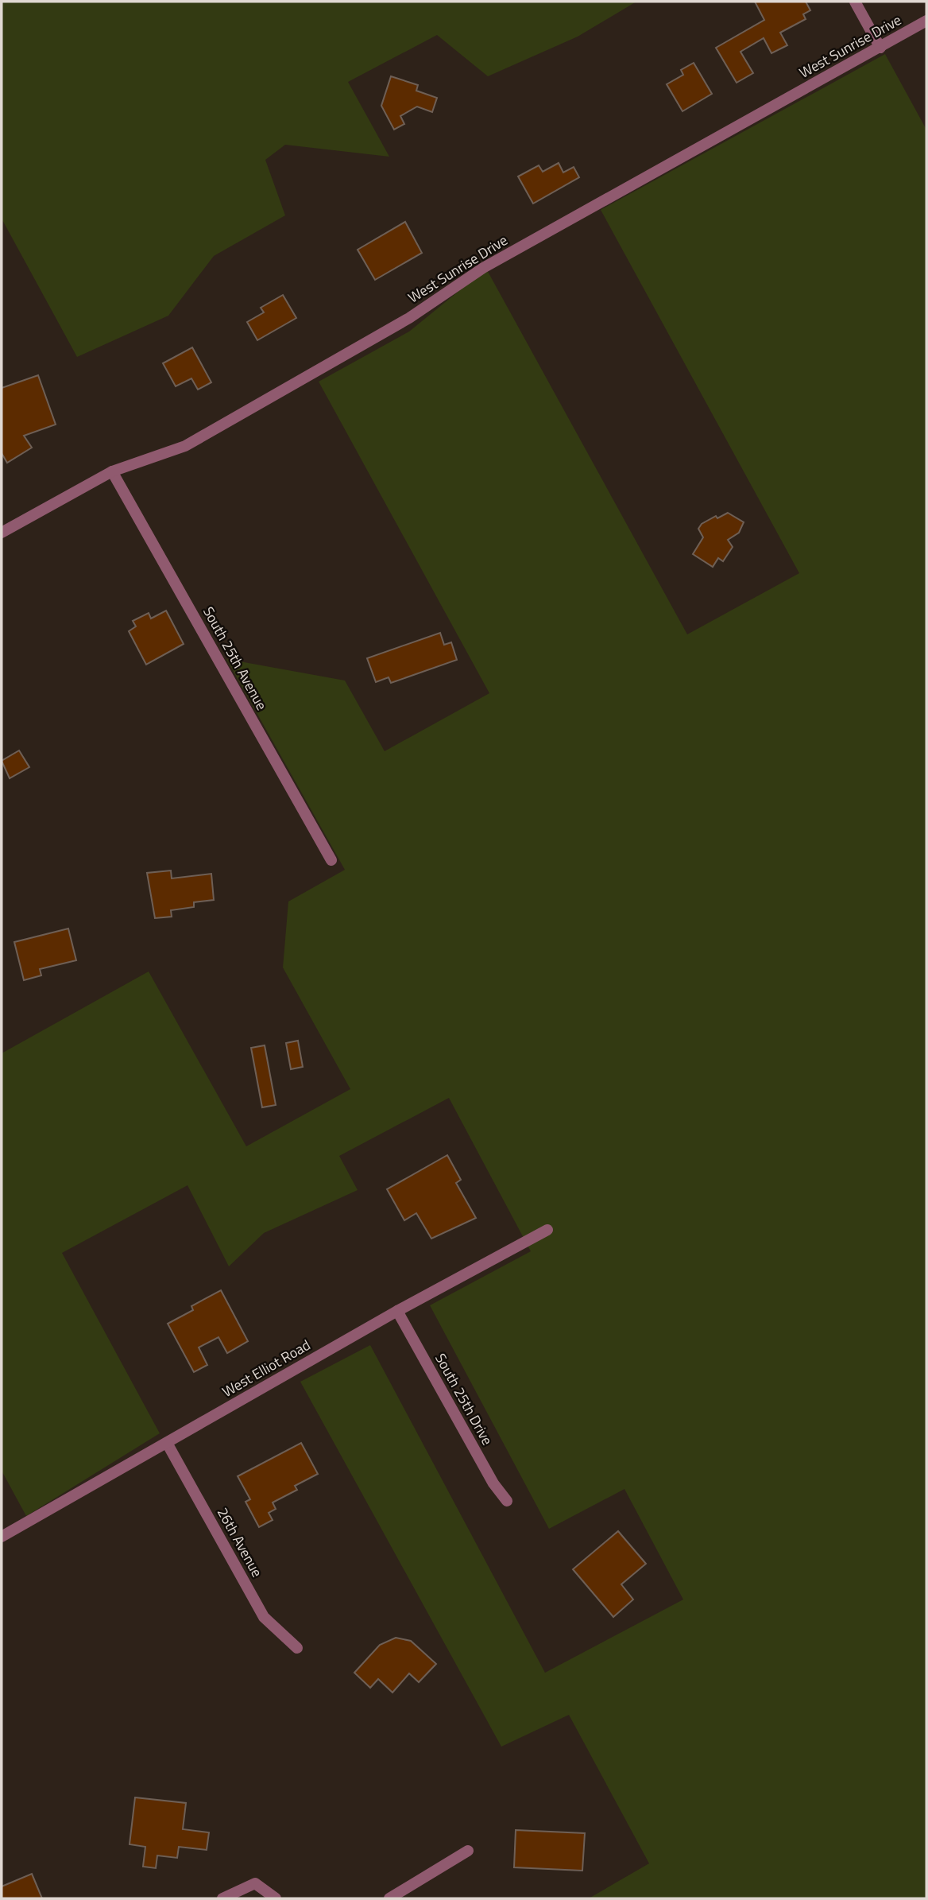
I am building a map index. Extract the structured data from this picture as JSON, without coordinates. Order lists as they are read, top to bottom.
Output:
{
  "streets": {
    "street": [
      "West Sunrise Drive",
      "South 25th Avenue",
      "West Elliot Road",
      "South 25th Drive",
      "26th Avenue"
    ]
  },
  "crossings": [
    ["West Sunrise Drive", "South 25th Avenue"],
    ["West Elliot Road", "South 25th Drive"],
    ["West Elliot Road", "26th Avenue"]
  ]
}
